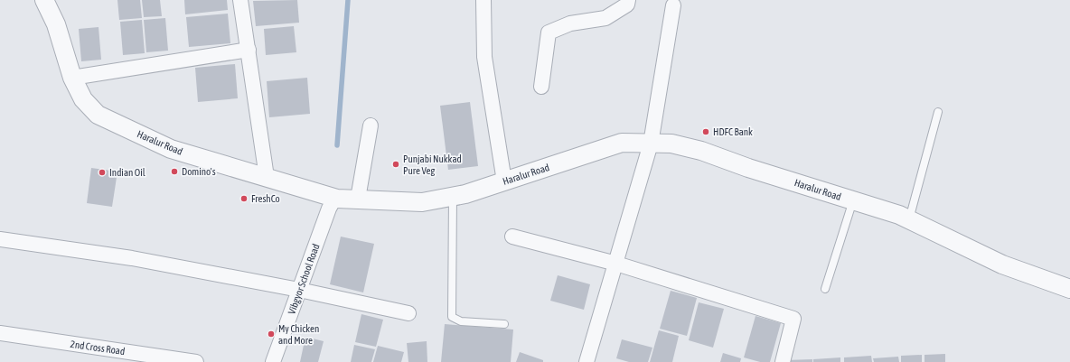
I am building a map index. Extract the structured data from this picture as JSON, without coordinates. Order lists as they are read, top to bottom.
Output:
{
  "streets": {
    "street": ["Haralur Road", "Vibgyor School Road", "2nd Cross Road"]
  },
  "crossings": [
    ["Haralur Road", "Vibgyor School Road"]
  ],
  "places": [
    "HDFC Bank",
    "Punjabi Nukkad Pure Veg",
    "Domino's",
    "Indian Oil",
    "FreshCo",
    "My Chicken and More"
  ]
}
